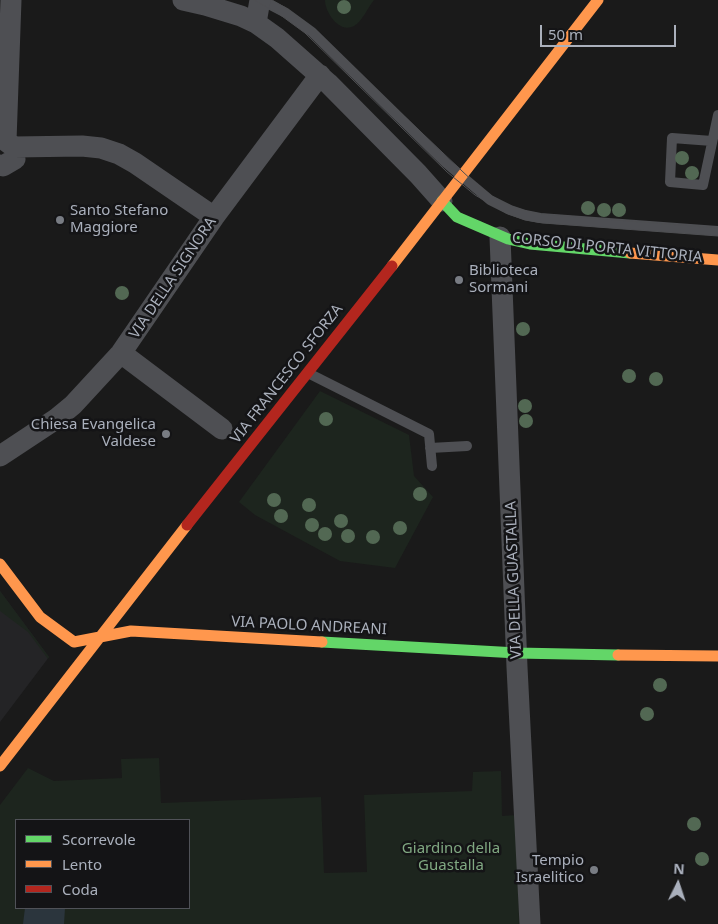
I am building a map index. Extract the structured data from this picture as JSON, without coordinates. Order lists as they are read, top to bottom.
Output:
{
  "streets": {
    "street": [
      "CORSO DI PORTA VITTORIA",
      "VIA DELLA SIGNORA",
      "VIA FRANCESCO SFORZA",
      "VIA DELLA GUASTALLA",
      "VIA PAOLO ANDREANI"
    ]
  },
  "crossings": [
    ["CORSO DI PORTA VITTORIA", "VIA DELLA SIGNORA"],
    ["CORSO DI PORTA VITTORIA", "VIA FRANCESCO SFORZA"],
    ["CORSO DI PORTA VITTORIA", "VIA DELLA GUASTALLA"],
    ["VIA FRANCESCO SFORZA", "VIA PAOLO ANDREANI"],
    ["VIA DELLA GUASTALLA", "VIA PAOLO ANDREANI"]
  ],
  "parks": ["Giardino della Guastalla"],
  "places": [
    "Santo Stefano Maggiore",
    "Biblioteca Sormani",
    "Chiesa Evangelica Valdese",
    "Tempio Israelitico"
  ],
  "legend": ["Scorrevole", "Lento", "Coda"],
  "scale_bar": "50 m",
  "north": "top"
}
